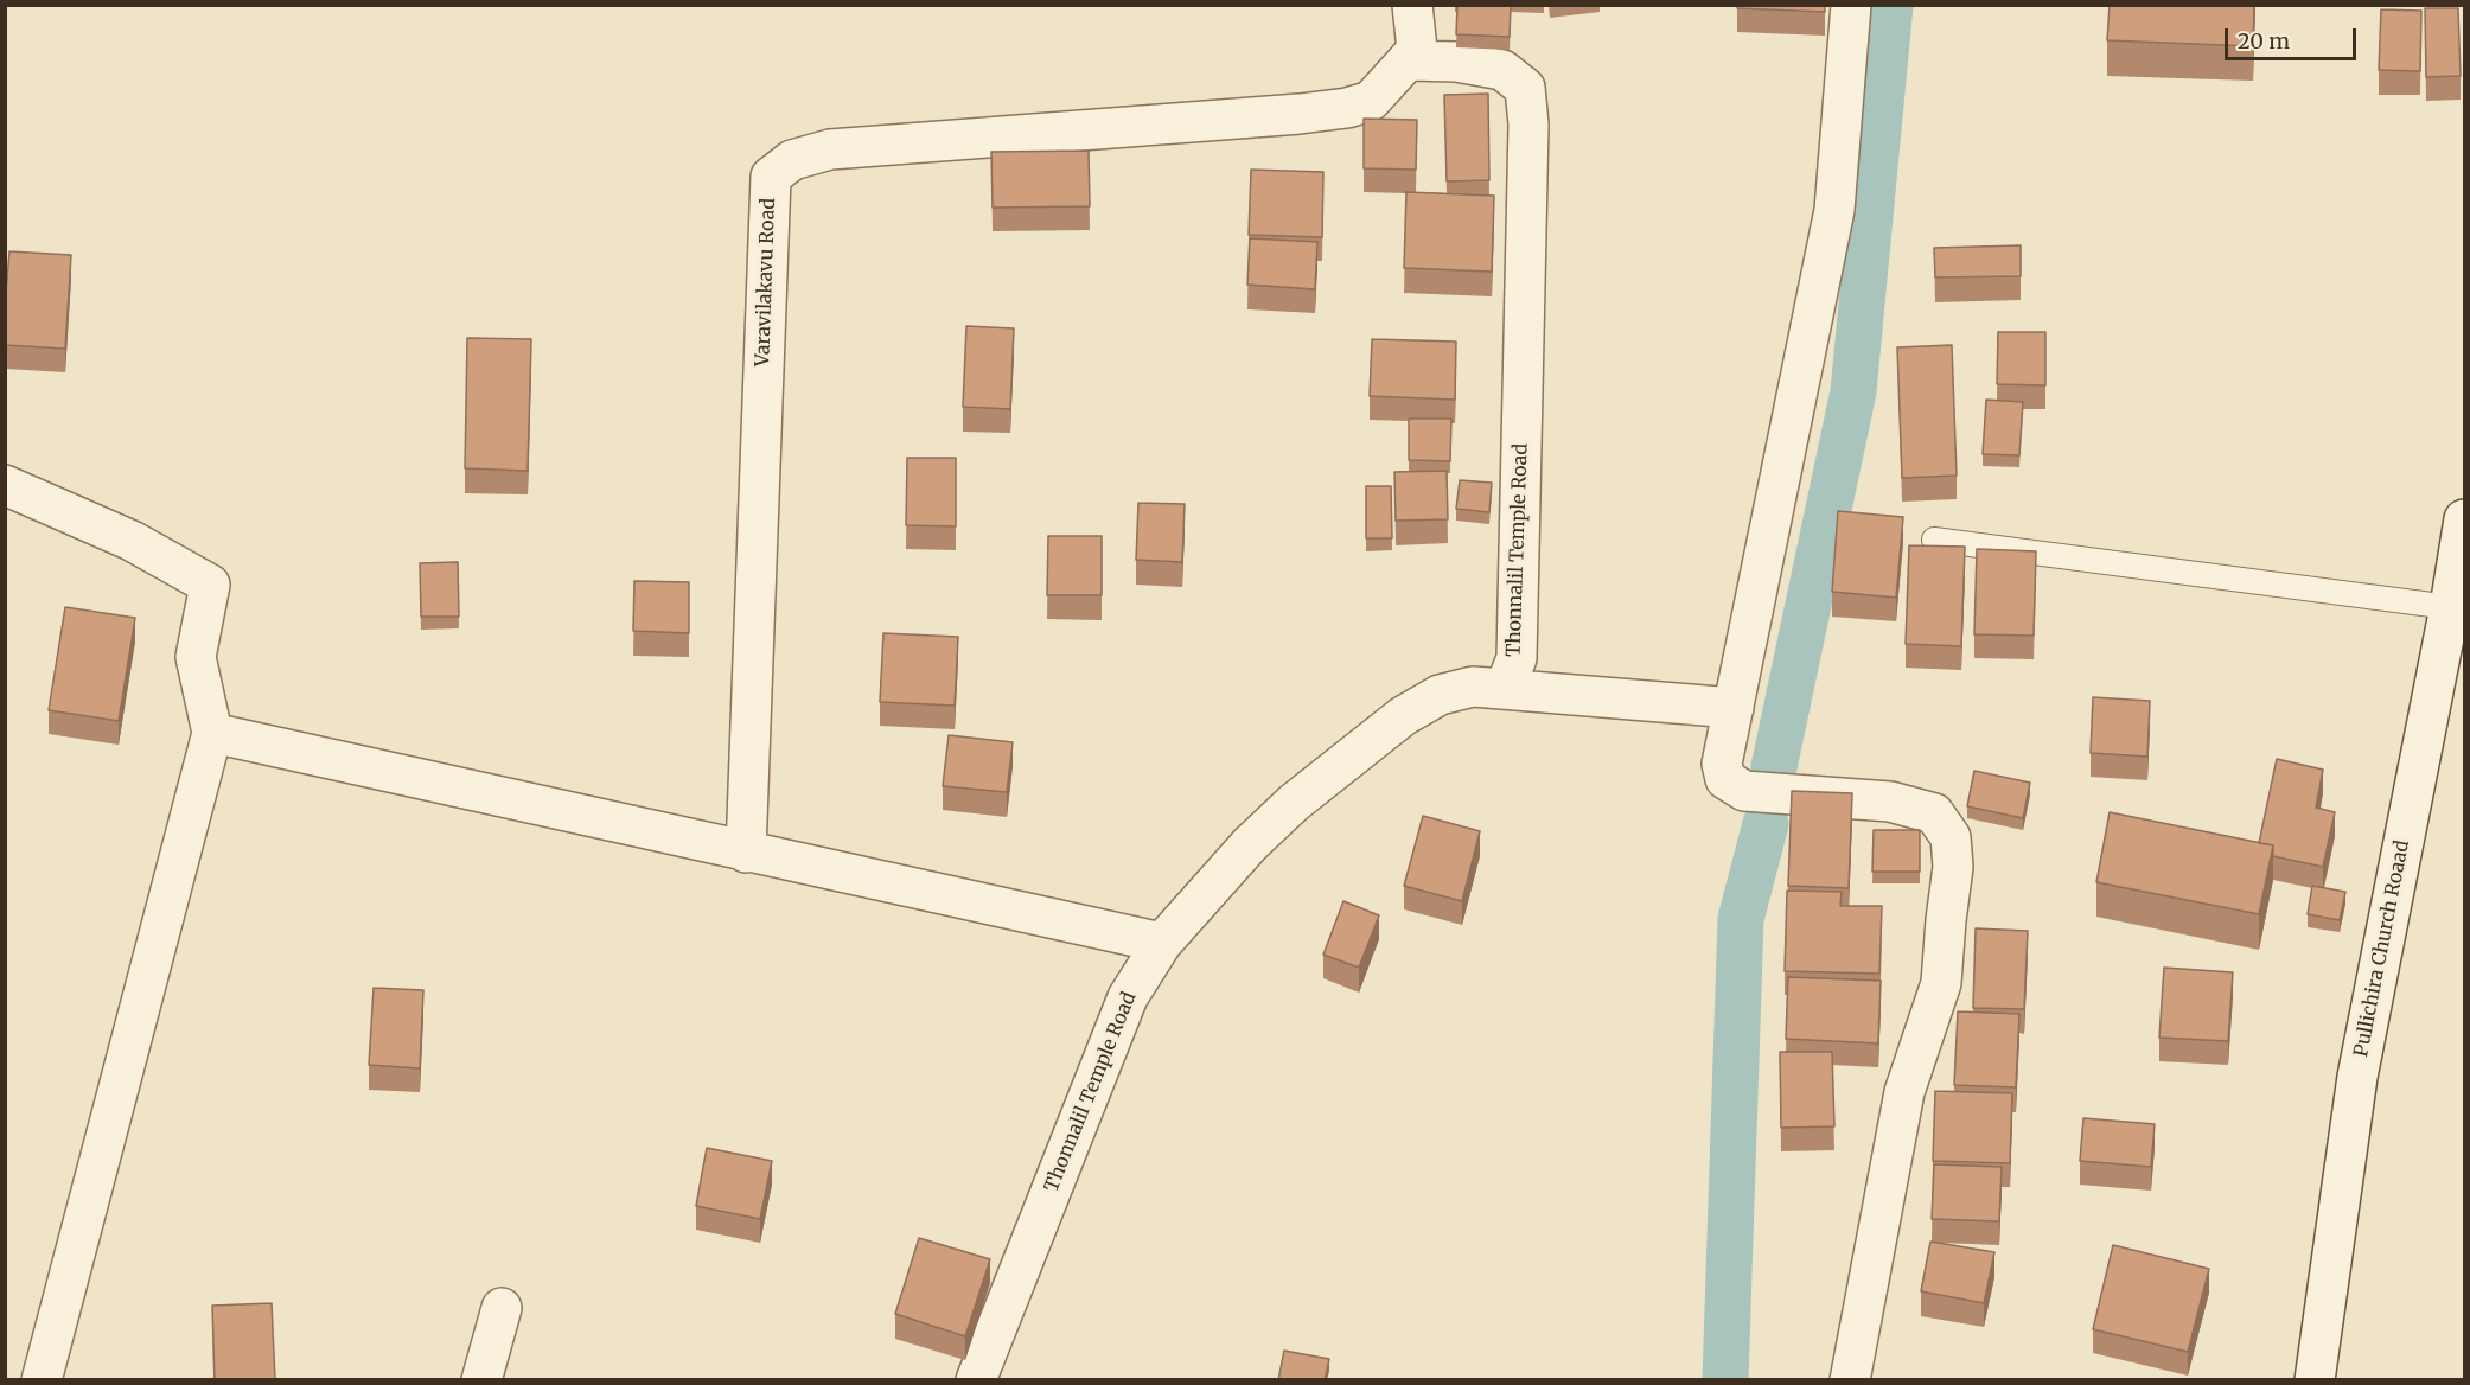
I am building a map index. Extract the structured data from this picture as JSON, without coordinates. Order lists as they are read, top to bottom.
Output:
{
  "streets": {
    "street": ["Varavilakavu Road", "Thonnalil Temple Road", "Pullichira Church Roaad"]
  },
  "crossings": [
    ["Varavilakavu Road", "Thonnalil Temple Road"]
  ],
  "scale_bar": "20 m"
}
